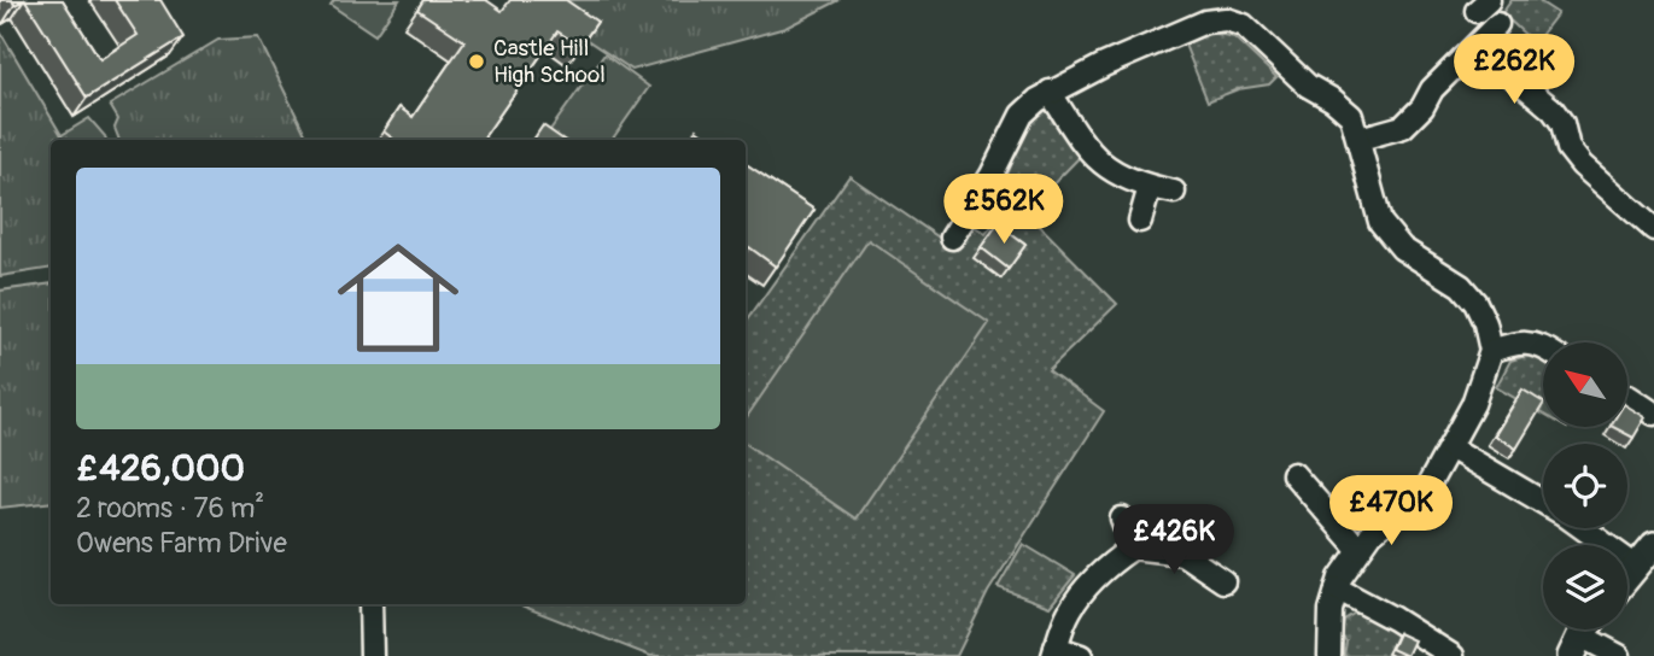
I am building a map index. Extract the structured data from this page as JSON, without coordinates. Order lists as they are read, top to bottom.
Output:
{
  "places": ["Castle Hill High School"],
  "north": "top left",
  "page": {
    "price": [
      "£262K",
      "£562K",
      "£470K",
      "£426K"
    ],
    "list": [
      {
        "name": "£426,000",
        "note": "2 rooms · 76 m² · Owens Farm Drive"
      }
    ]
  }
}
